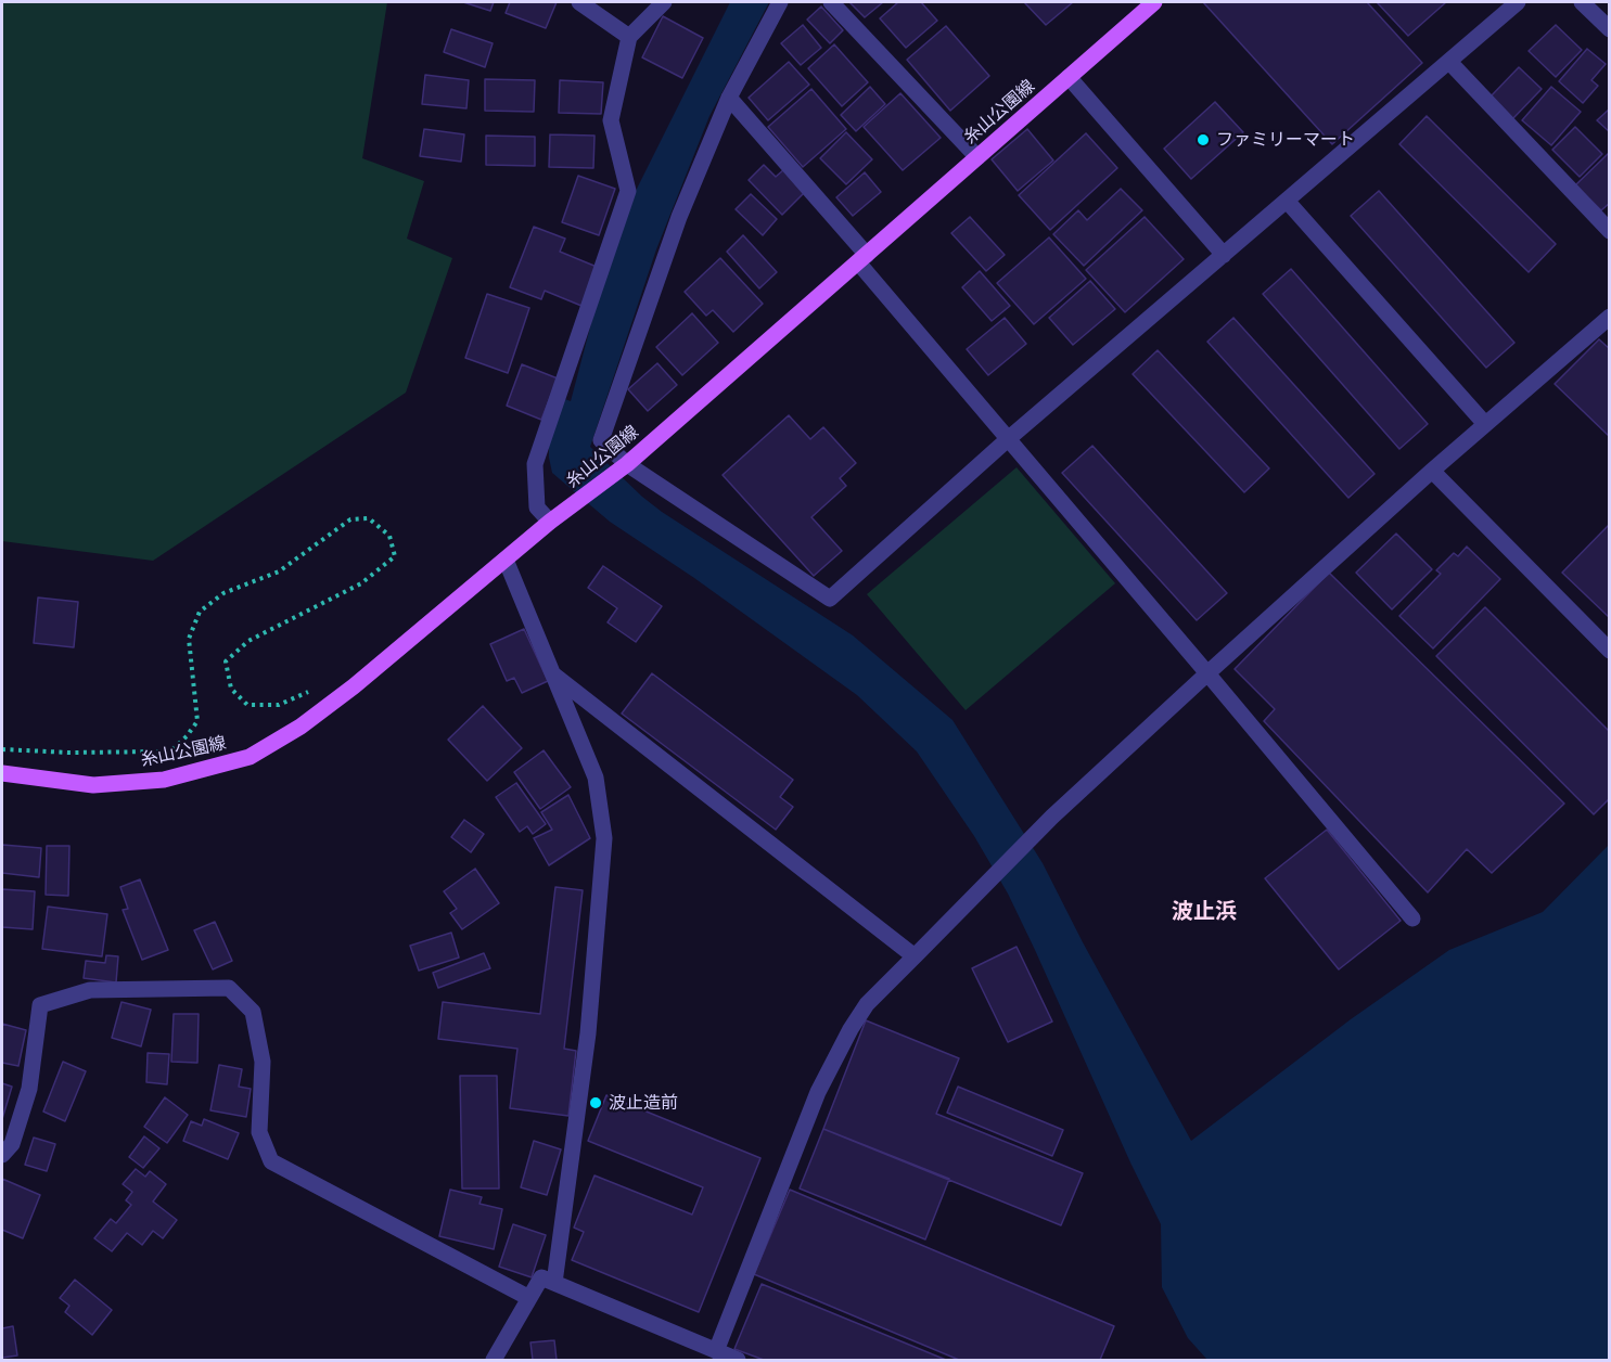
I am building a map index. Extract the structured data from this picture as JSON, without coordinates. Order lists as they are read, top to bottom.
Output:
{
  "streets": {
    "main road": ["糸山公園線"]
  },
  "districts": ["波止浜"],
  "places": ["ファミリーマート", "波止造前"]
}
